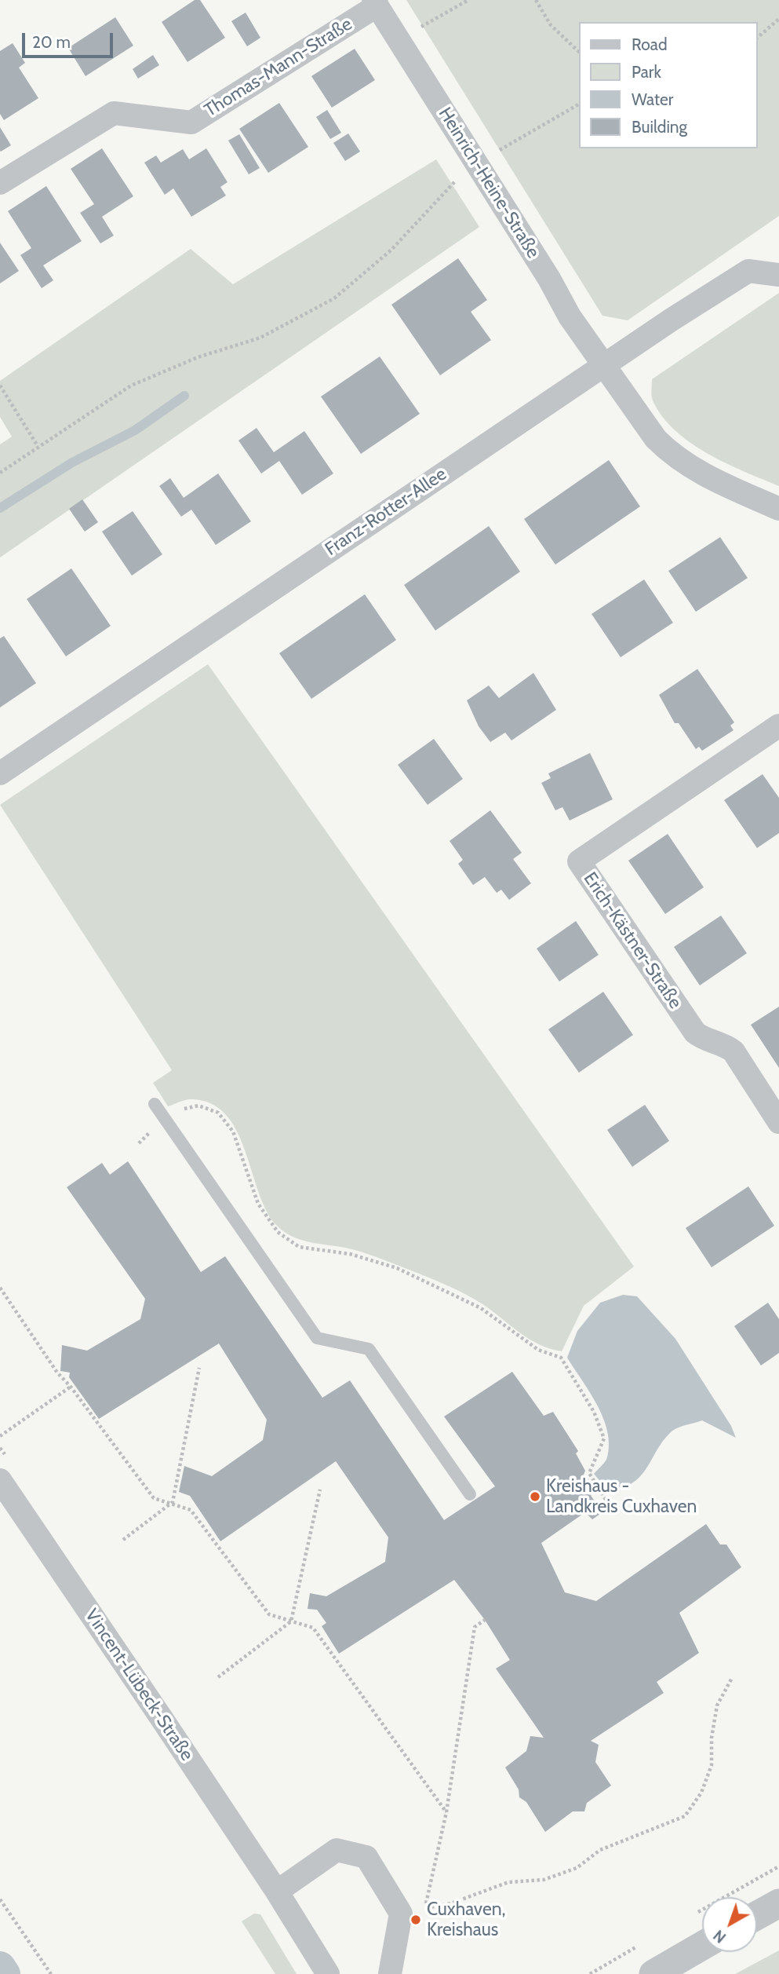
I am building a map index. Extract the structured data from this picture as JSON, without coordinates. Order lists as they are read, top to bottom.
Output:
{
  "streets": {
    "street": [
      "Thomas-Mann-Straße",
      "Heinrich-Heine-Straße",
      "Franz-Rotter-Allee",
      "Erich-Kästner-Straße",
      "Vincent-Lübeck-Straße"
    ]
  },
  "crossings": [
    ["Thomas-Mann-Straße", "Heinrich-Heine-Straße"],
    ["Heinrich-Heine-Straße", "Franz-Rotter-Allee"]
  ],
  "places": ["Kreishaus - Landkreis Cuxhaven", "Cuxhaven, Kreishaus"],
  "legend": [
    "Road",
    "Park",
    "Water",
    "Building"
  ],
  "scale_bar": "20 m",
  "north": "bottom left"
}
